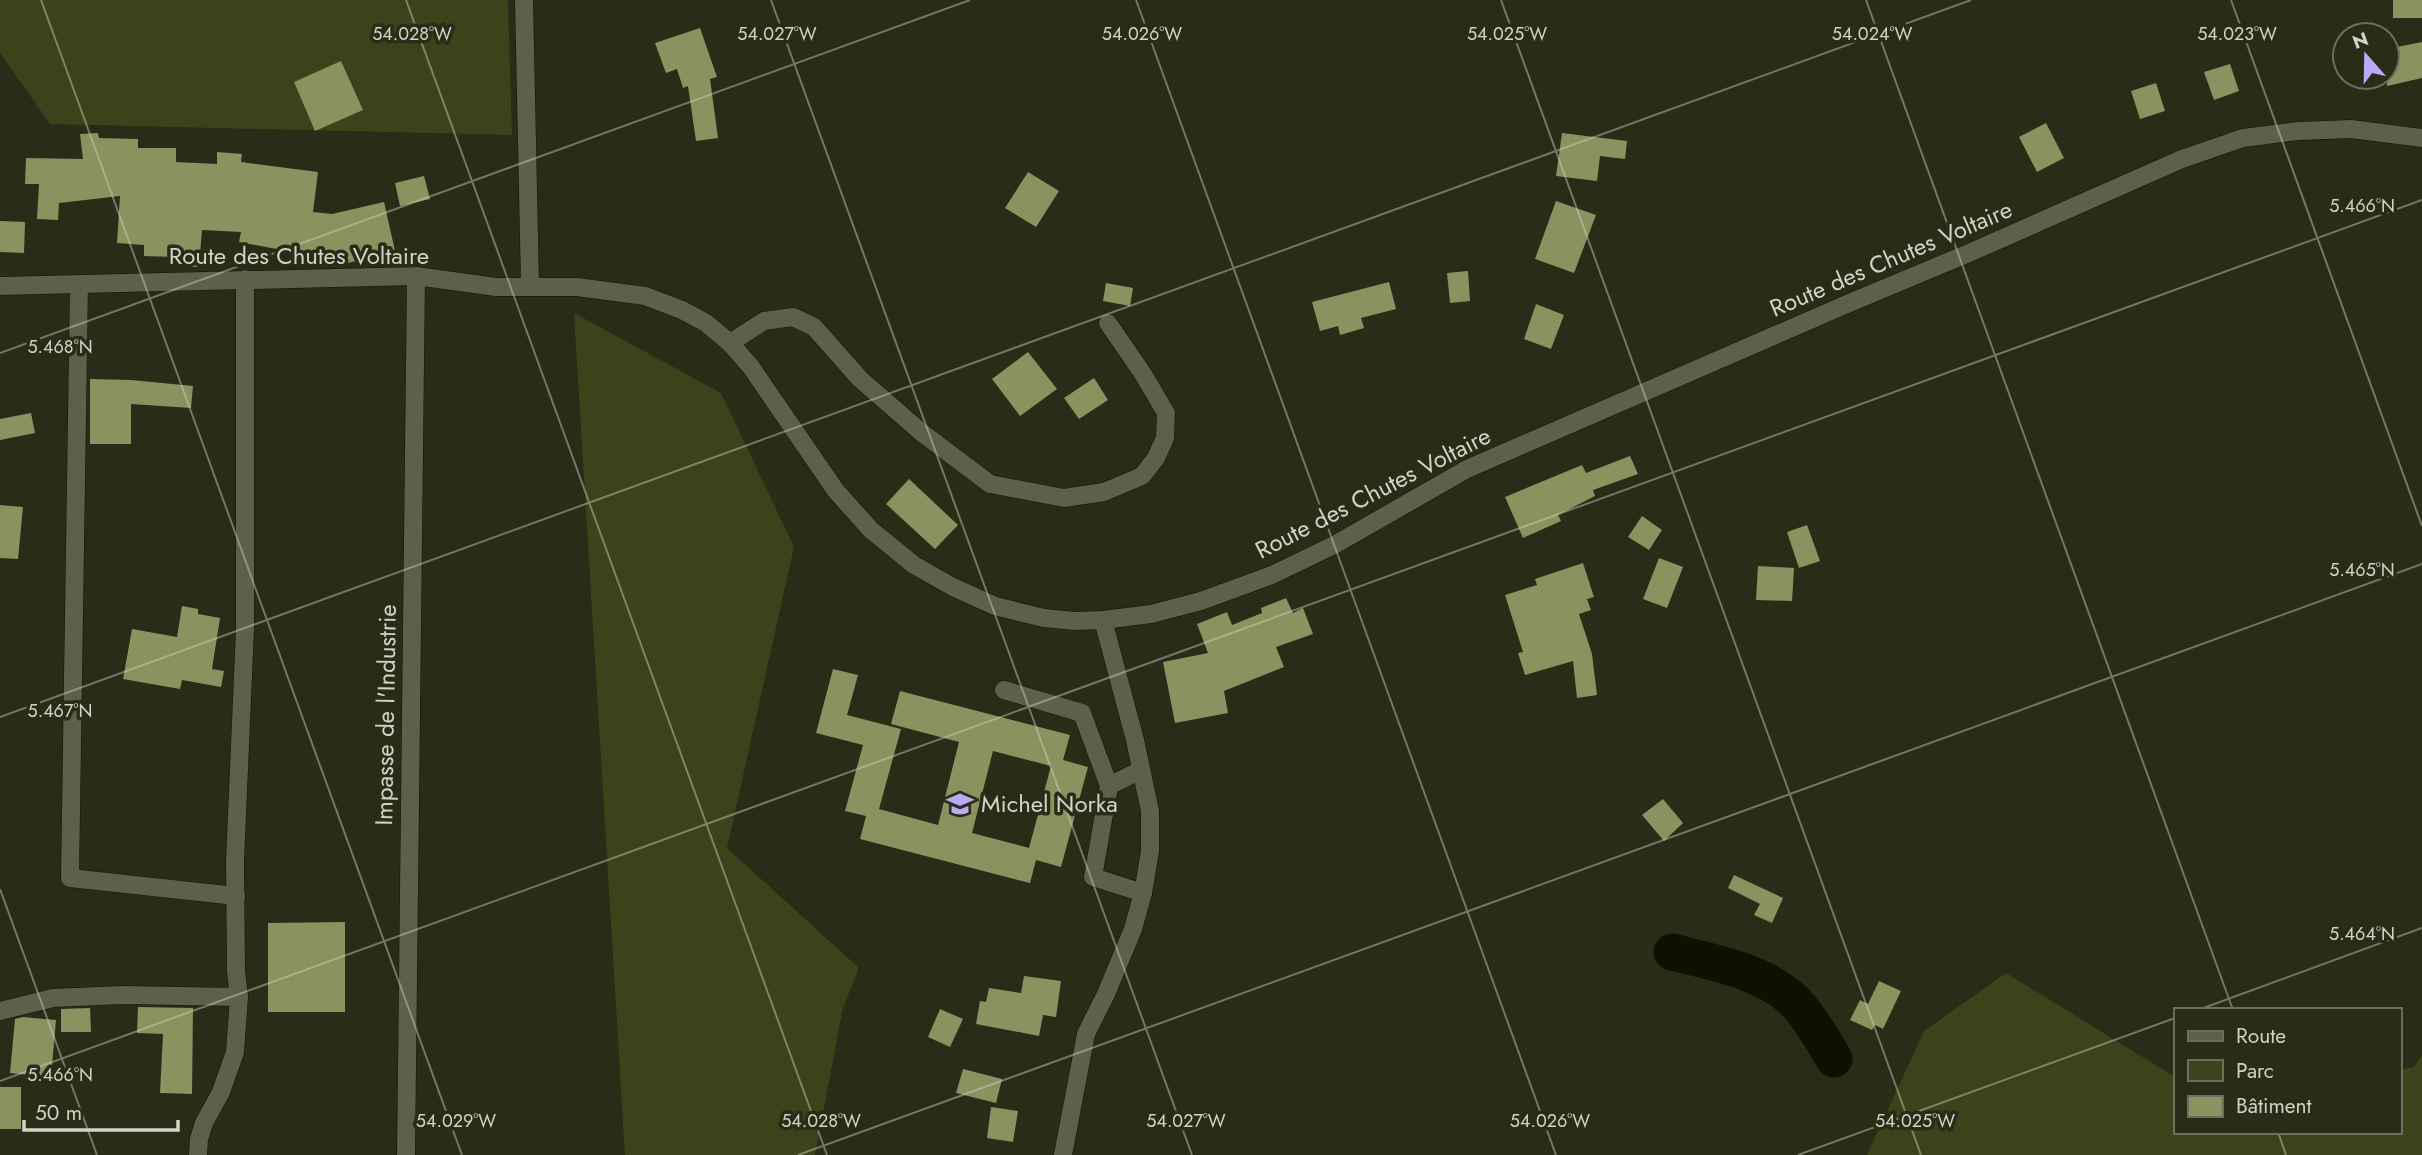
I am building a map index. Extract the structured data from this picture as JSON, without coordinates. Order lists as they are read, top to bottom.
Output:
{
  "streets": {
    "street": ["Route des Chutes Voltaire", "Impasse de l'Industrie"]
  },
  "crossings": [
    ["Route des Chutes Voltaire", "Impasse de l'Industrie"]
  ],
  "places": {
    "school or university": ["Michel Norka"]
  },
  "legend": ["Route", "Parc", "Bâtiment"],
  "scale_bar": "50 m",
  "north": "top",
  "coordinates": [
    "54.028°W",
    "54.027°W",
    "54.026°W",
    "54.025°W",
    "54.024°W",
    "54.023°W",
    "5.466°N",
    "5.468°N",
    "5.465°N",
    "5.467°N",
    "5.464°N",
    "54.029°W"
  ]
}
